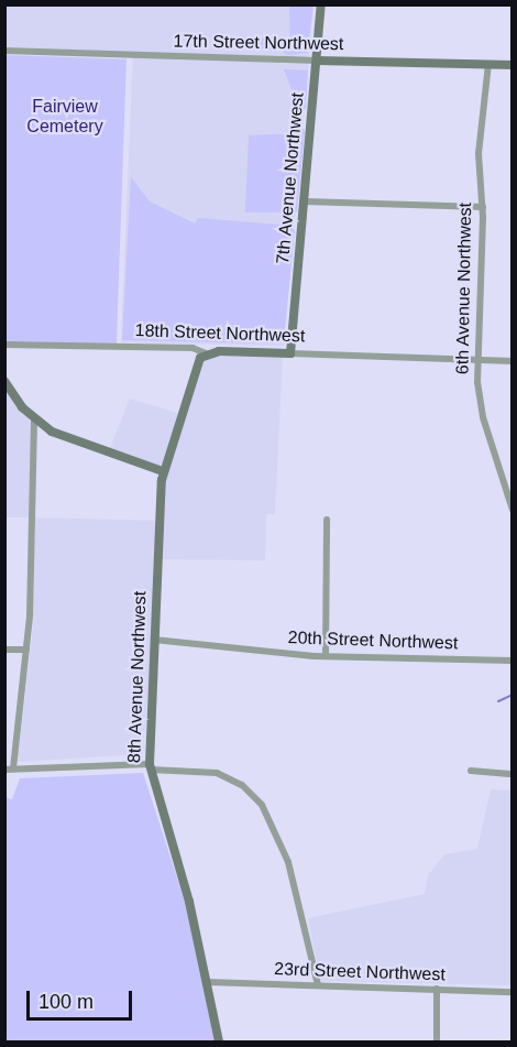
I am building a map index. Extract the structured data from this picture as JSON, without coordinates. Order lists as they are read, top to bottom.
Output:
{
  "streets": {
    "street": [
      "17th Street Northwest",
      "7th Avenue Northwest",
      "6th Avenue Northwest",
      "18th Street Northwest",
      "20th Street Northwest",
      "8th Avenue Northwest",
      "23rd Street Northwest"
    ]
  },
  "crossings": [
    ["17th Street Northwest", "7th Avenue Northwest"],
    ["17th Street Northwest", "6th Avenue Northwest"],
    ["7th Avenue Northwest", "18th Street Northwest"],
    ["6th Avenue Northwest", "18th Street Northwest"],
    ["18th Street Northwest", "8th Avenue Northwest"],
    ["20th Street Northwest", "8th Avenue Northwest"],
    ["8th Avenue Northwest", "23rd Street Northwest"]
  ],
  "parks": ["Fairview Cemetery"],
  "scale_bar": "100 m"
}
